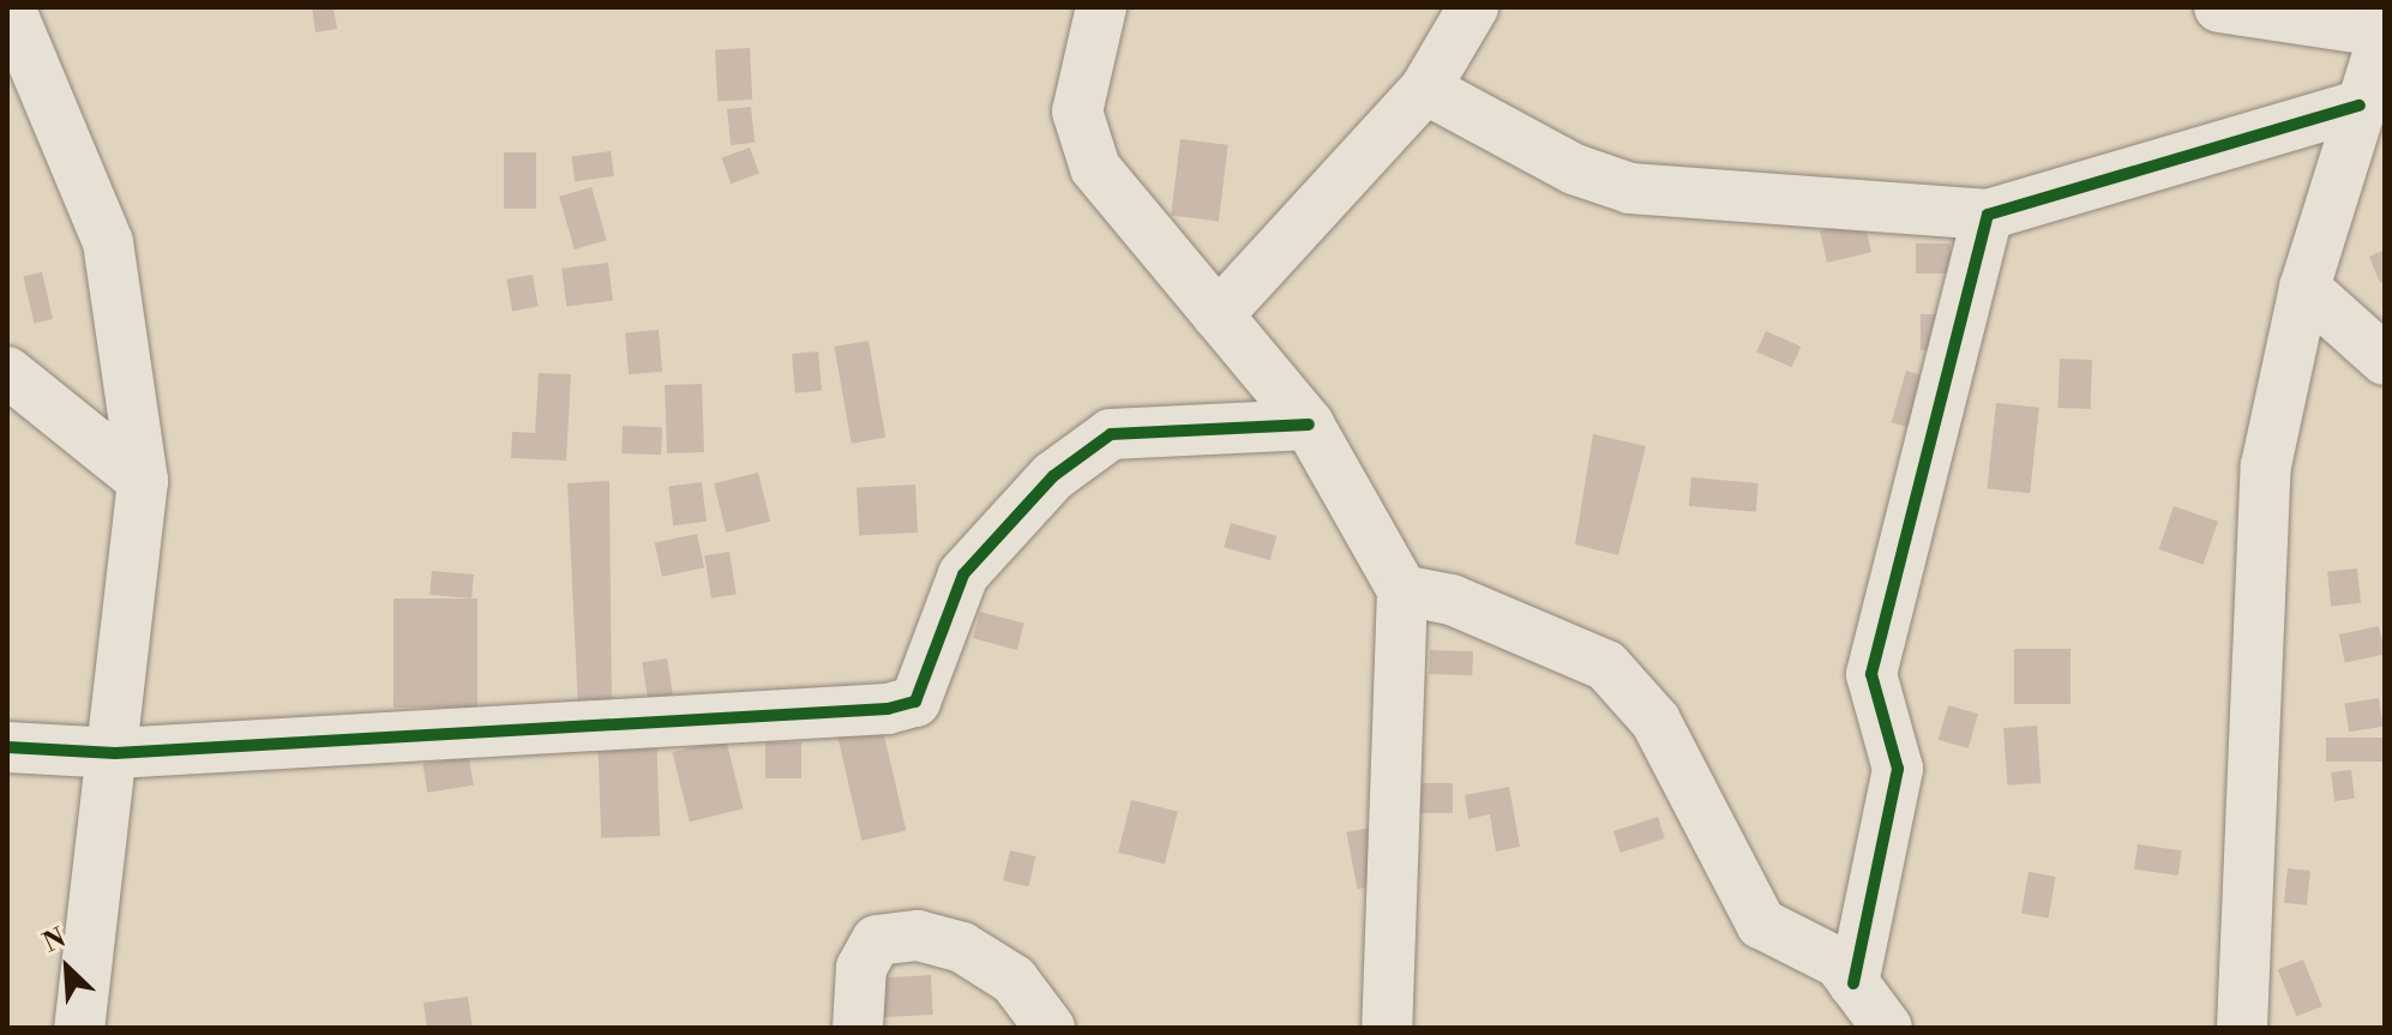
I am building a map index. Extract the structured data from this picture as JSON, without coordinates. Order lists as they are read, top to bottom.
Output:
{
  "north": "top left"
}
